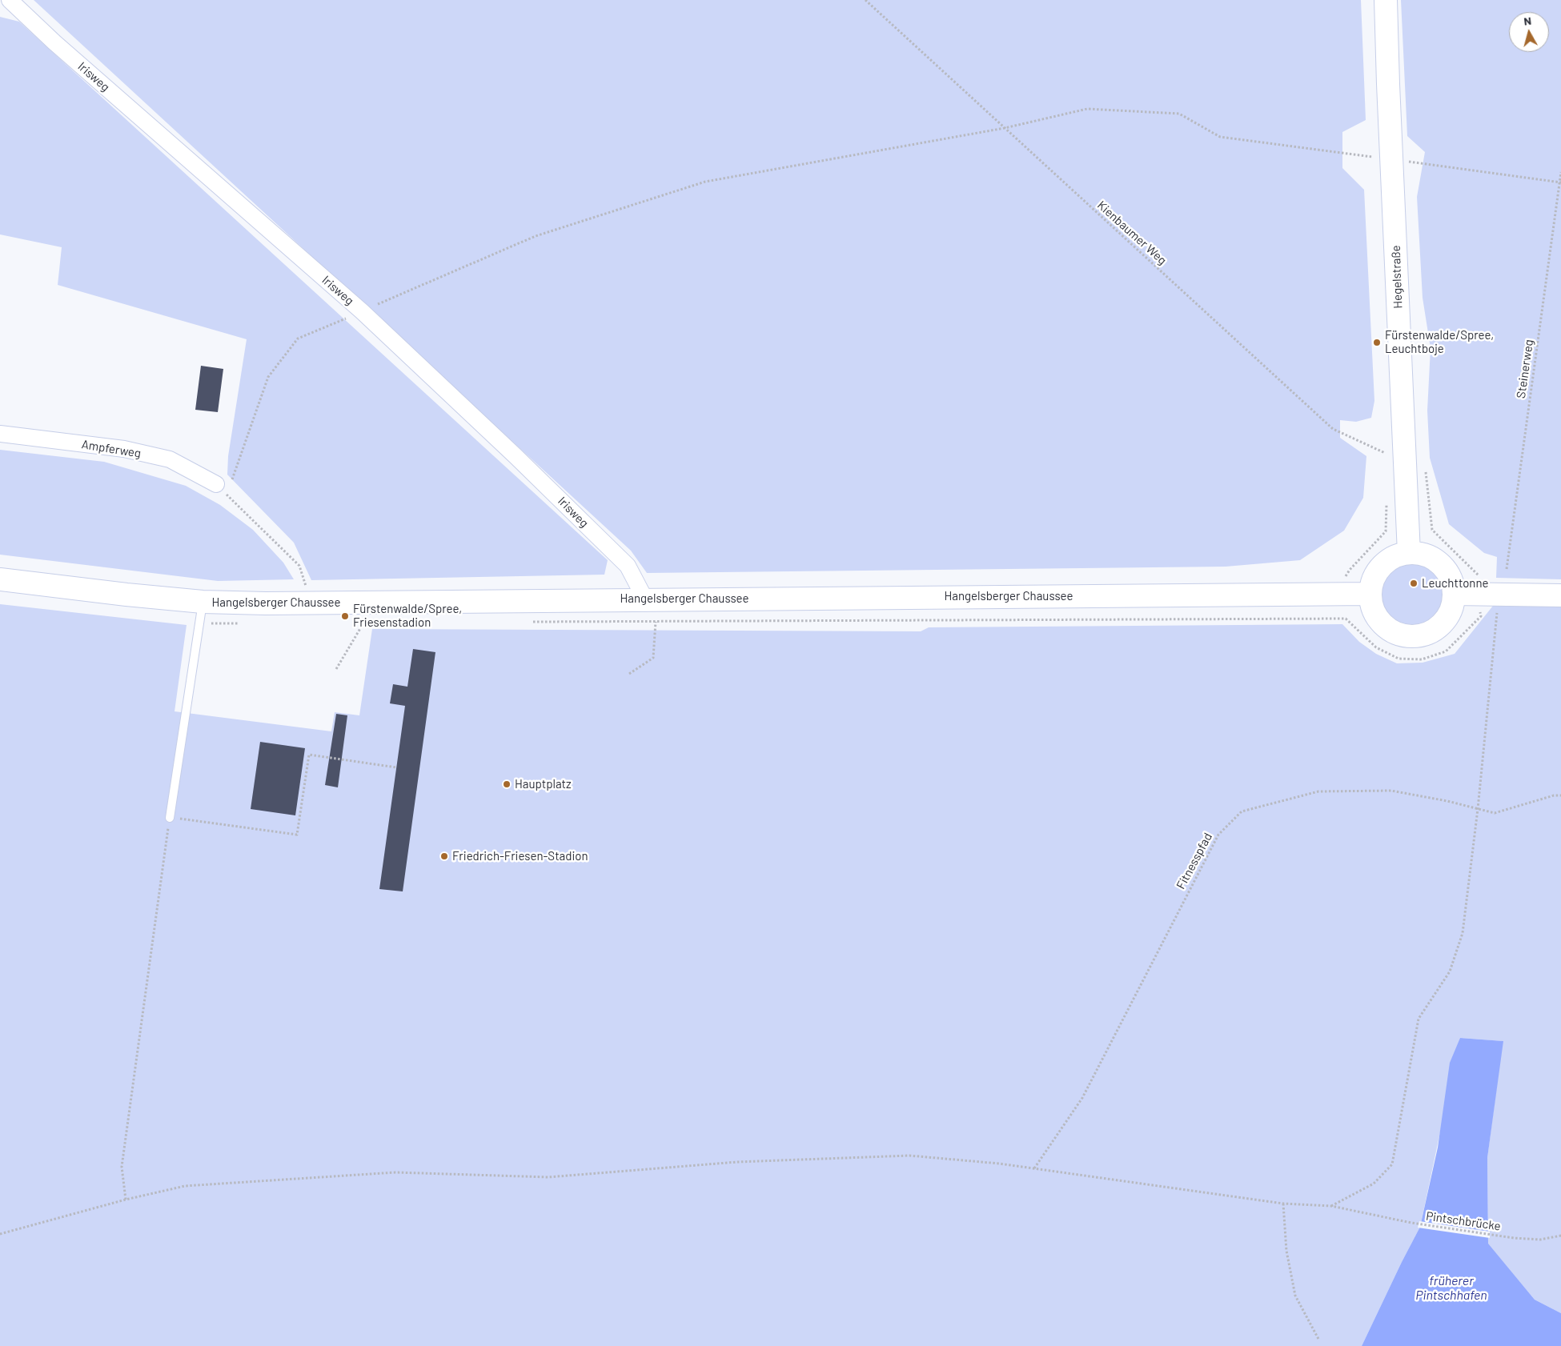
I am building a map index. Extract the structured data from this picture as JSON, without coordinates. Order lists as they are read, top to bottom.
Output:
{
  "streets": {
    "main road": ["Hegelstraße", "Hangelsberger Chaussee"],
    "street": ["Irisweg", "Ampferweg"],
    "path": [
      "Kienbaumer Weg",
      "Steinerweg",
      "Fitnesspfad",
      "Pintschbrücke"
    ]
  },
  "crossings": [
    ["Irisweg", "Hangelsberger Chaussee"],
    ["Kienbaumer Weg", "Hegelstraße"],
    ["Hegelstraße", "Hangelsberger Chaussee"],
    ["Fitnesspfad", "Pintschbrücke"]
  ],
  "water": ["früherer Pintschhafen"],
  "places": [
    "Fürstenwalde/Spree, Leuchtboje",
    "Leuchttonne",
    "Fürstenwalde/Spree, Friesenstadion",
    "Hauptplatz",
    "Friedrich-Friesen-Stadion"
  ],
  "north": "top"
}
